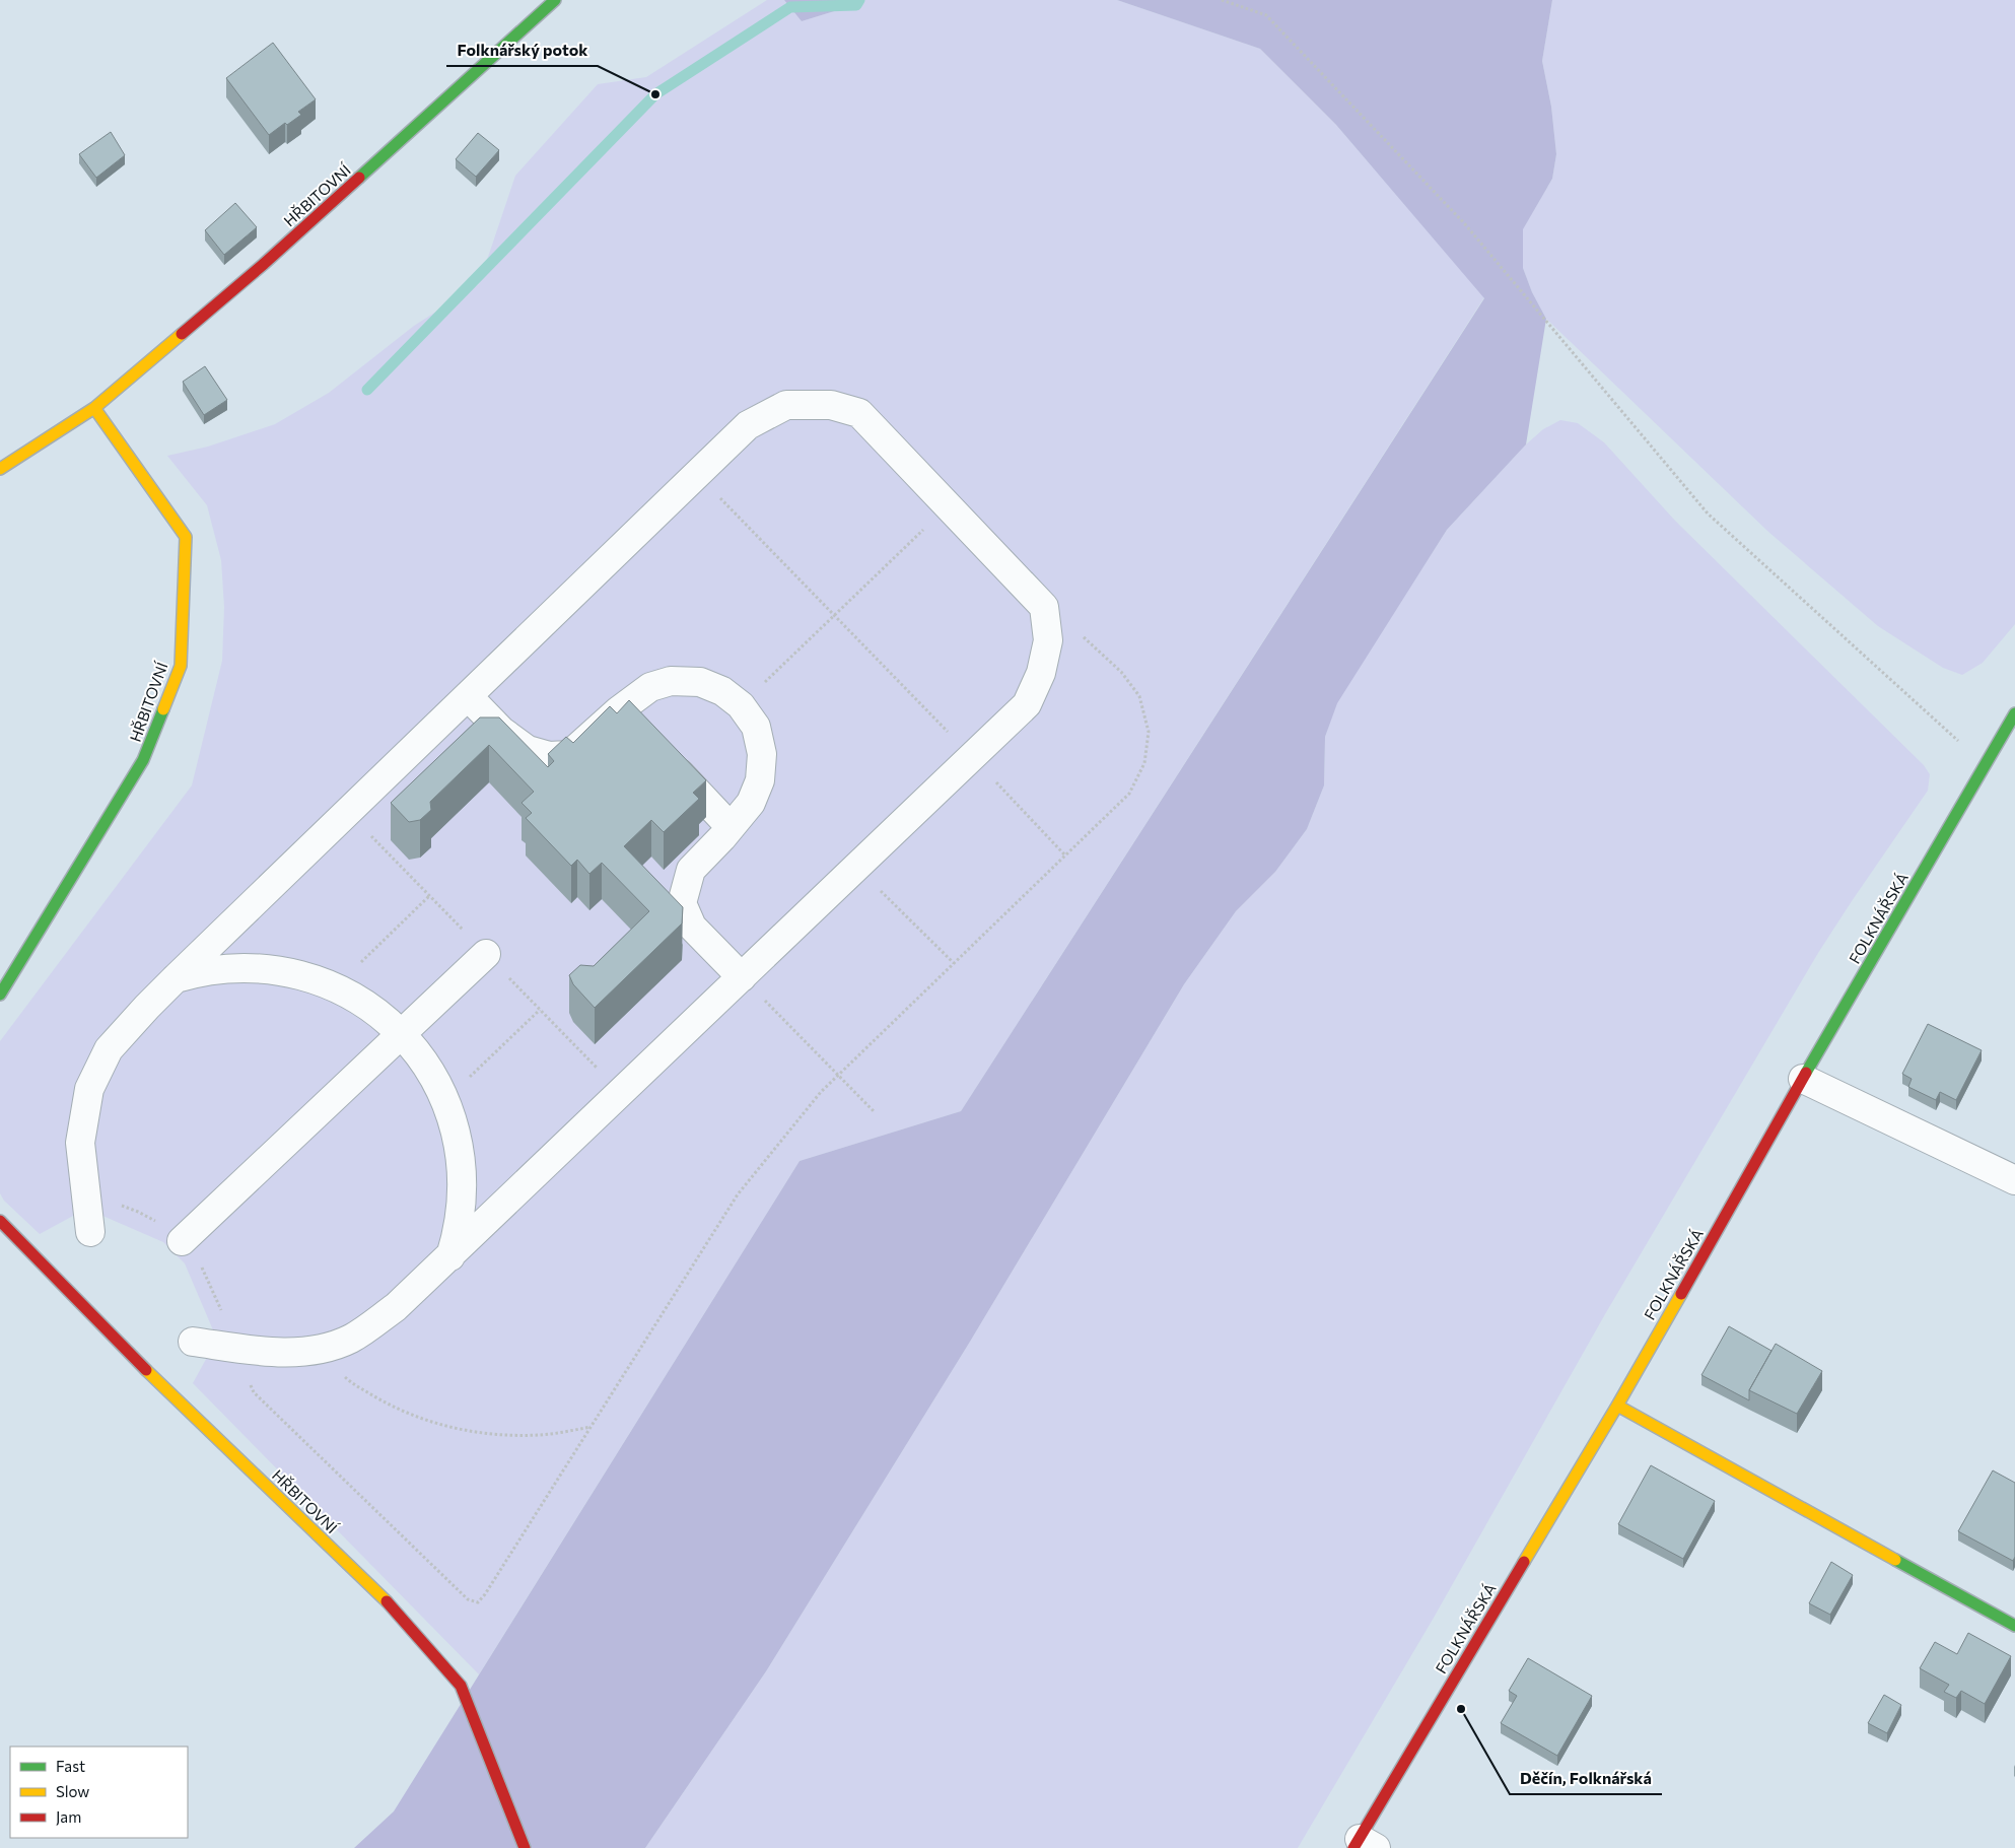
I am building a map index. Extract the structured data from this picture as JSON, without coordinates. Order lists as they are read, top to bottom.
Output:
{
  "streets": {
    "street": ["HŘBITOVNÍ", "FOLKNÁŘSKÁ"]
  },
  "places": ["Folknářský potok", "Děčín, Folknářská"],
  "legend": ["Fast", "Slow", "Jam"]
}
